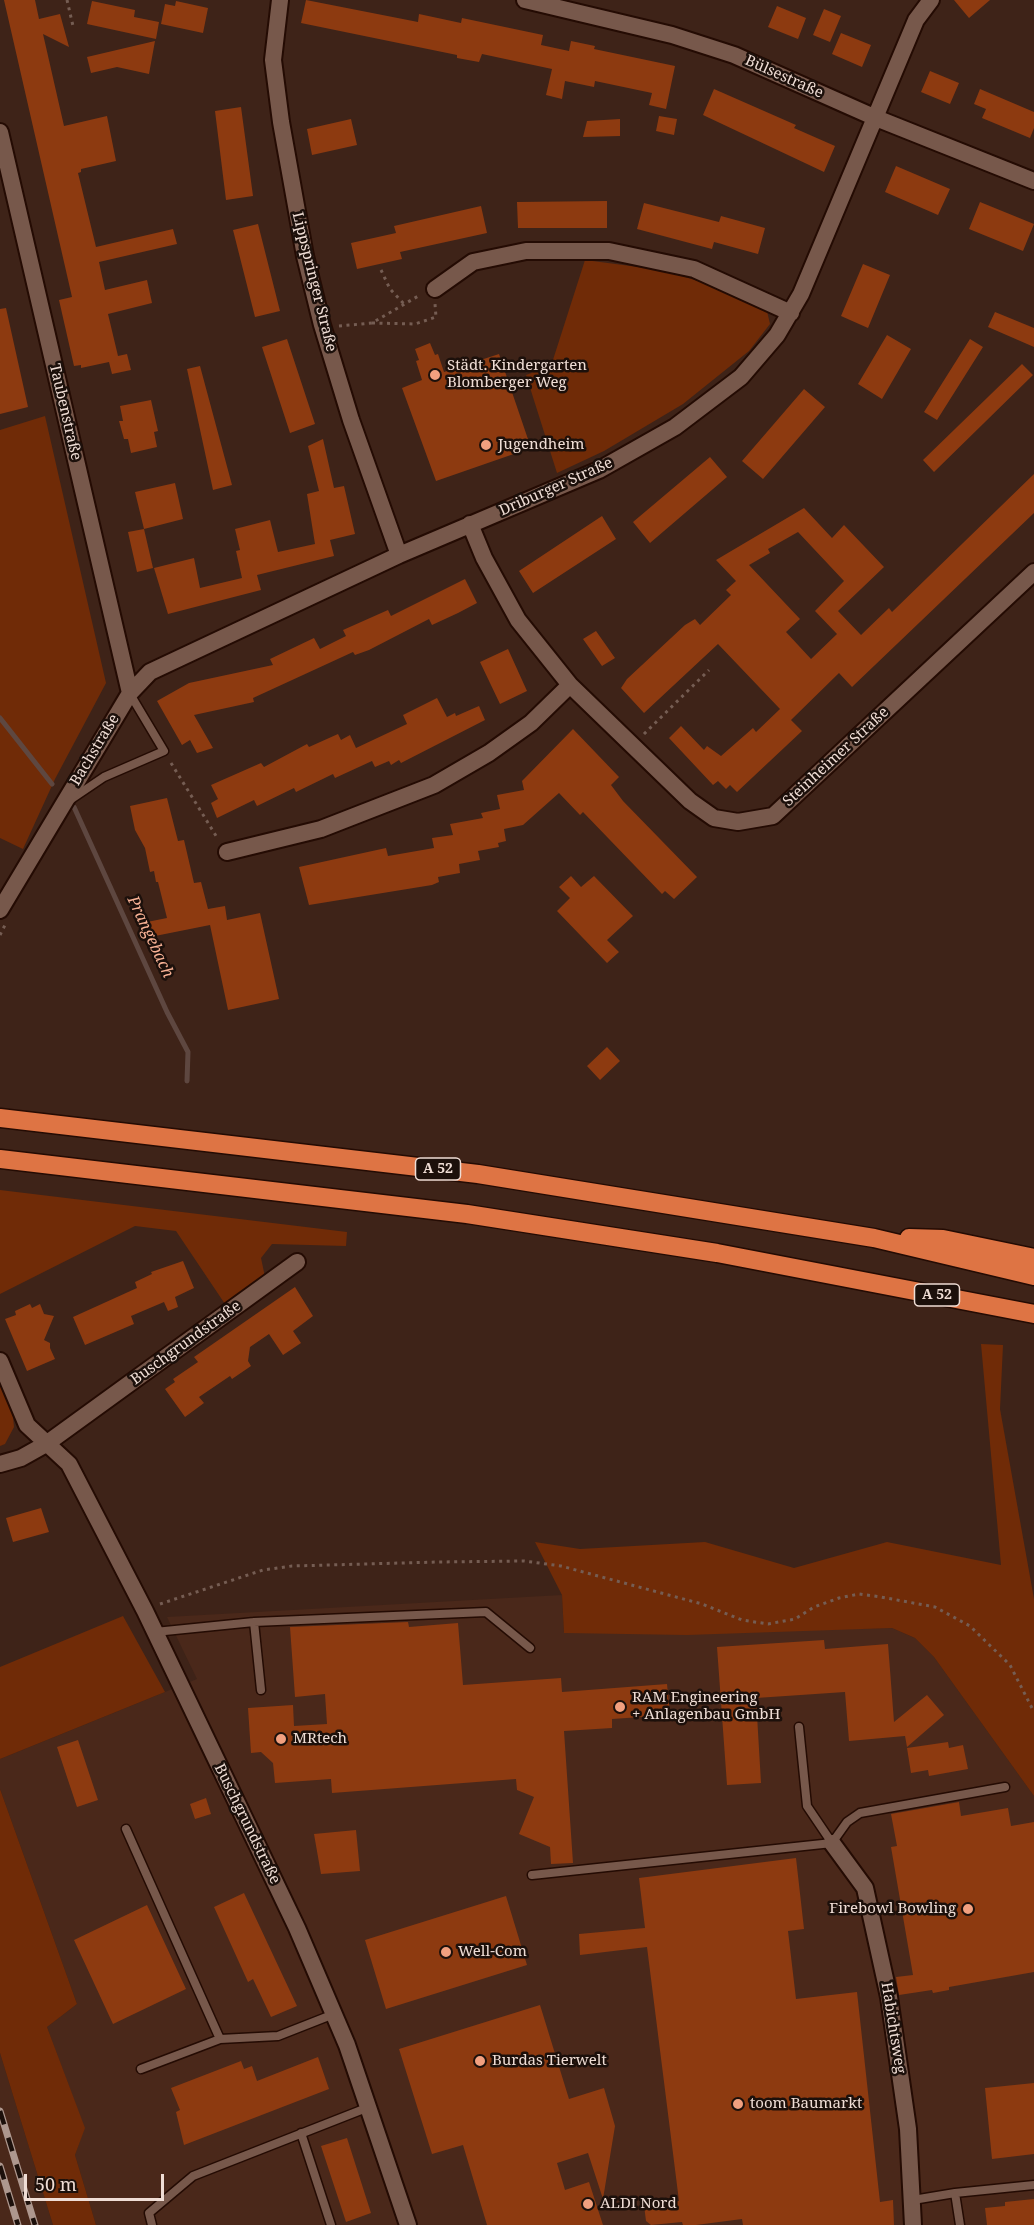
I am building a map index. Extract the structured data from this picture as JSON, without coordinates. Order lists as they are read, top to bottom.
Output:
{
  "streets": {
    "highway": ["A 52"],
    "street": [
      "Bülsestraße",
      "Lippspringer Straße",
      "Taubenstraße",
      "Driburger Straße",
      "Bachstraße",
      "Steinheimer Straße",
      "Buschgrundstraße",
      "Habichtsweg"
    ]
  },
  "crossings": [
    ["Bülsestraße", "Driburger Straße"],
    ["Lippspringer Straße", "Driburger Straße"],
    ["Taubenstraße", "Driburger Straße"],
    ["Taubenstraße", "Bachstraße"],
    ["Driburger Straße", "Bachstraße"],
    ["Driburger Straße", "Steinheimer Straße"]
  ],
  "water": ["Prangebach"],
  "places": [
    "Städt. Kindergarten Blomberger Weg",
    "Jugendheim",
    "RAM Engineering + Anlagenbau GmbH",
    "MRtech",
    "Firebowl Bowling",
    "Well-Com",
    "Burdas Tierwelt",
    "toom Baumarkt",
    "ALDI Nord"
  ],
  "scale_bar": "50 m"
}
